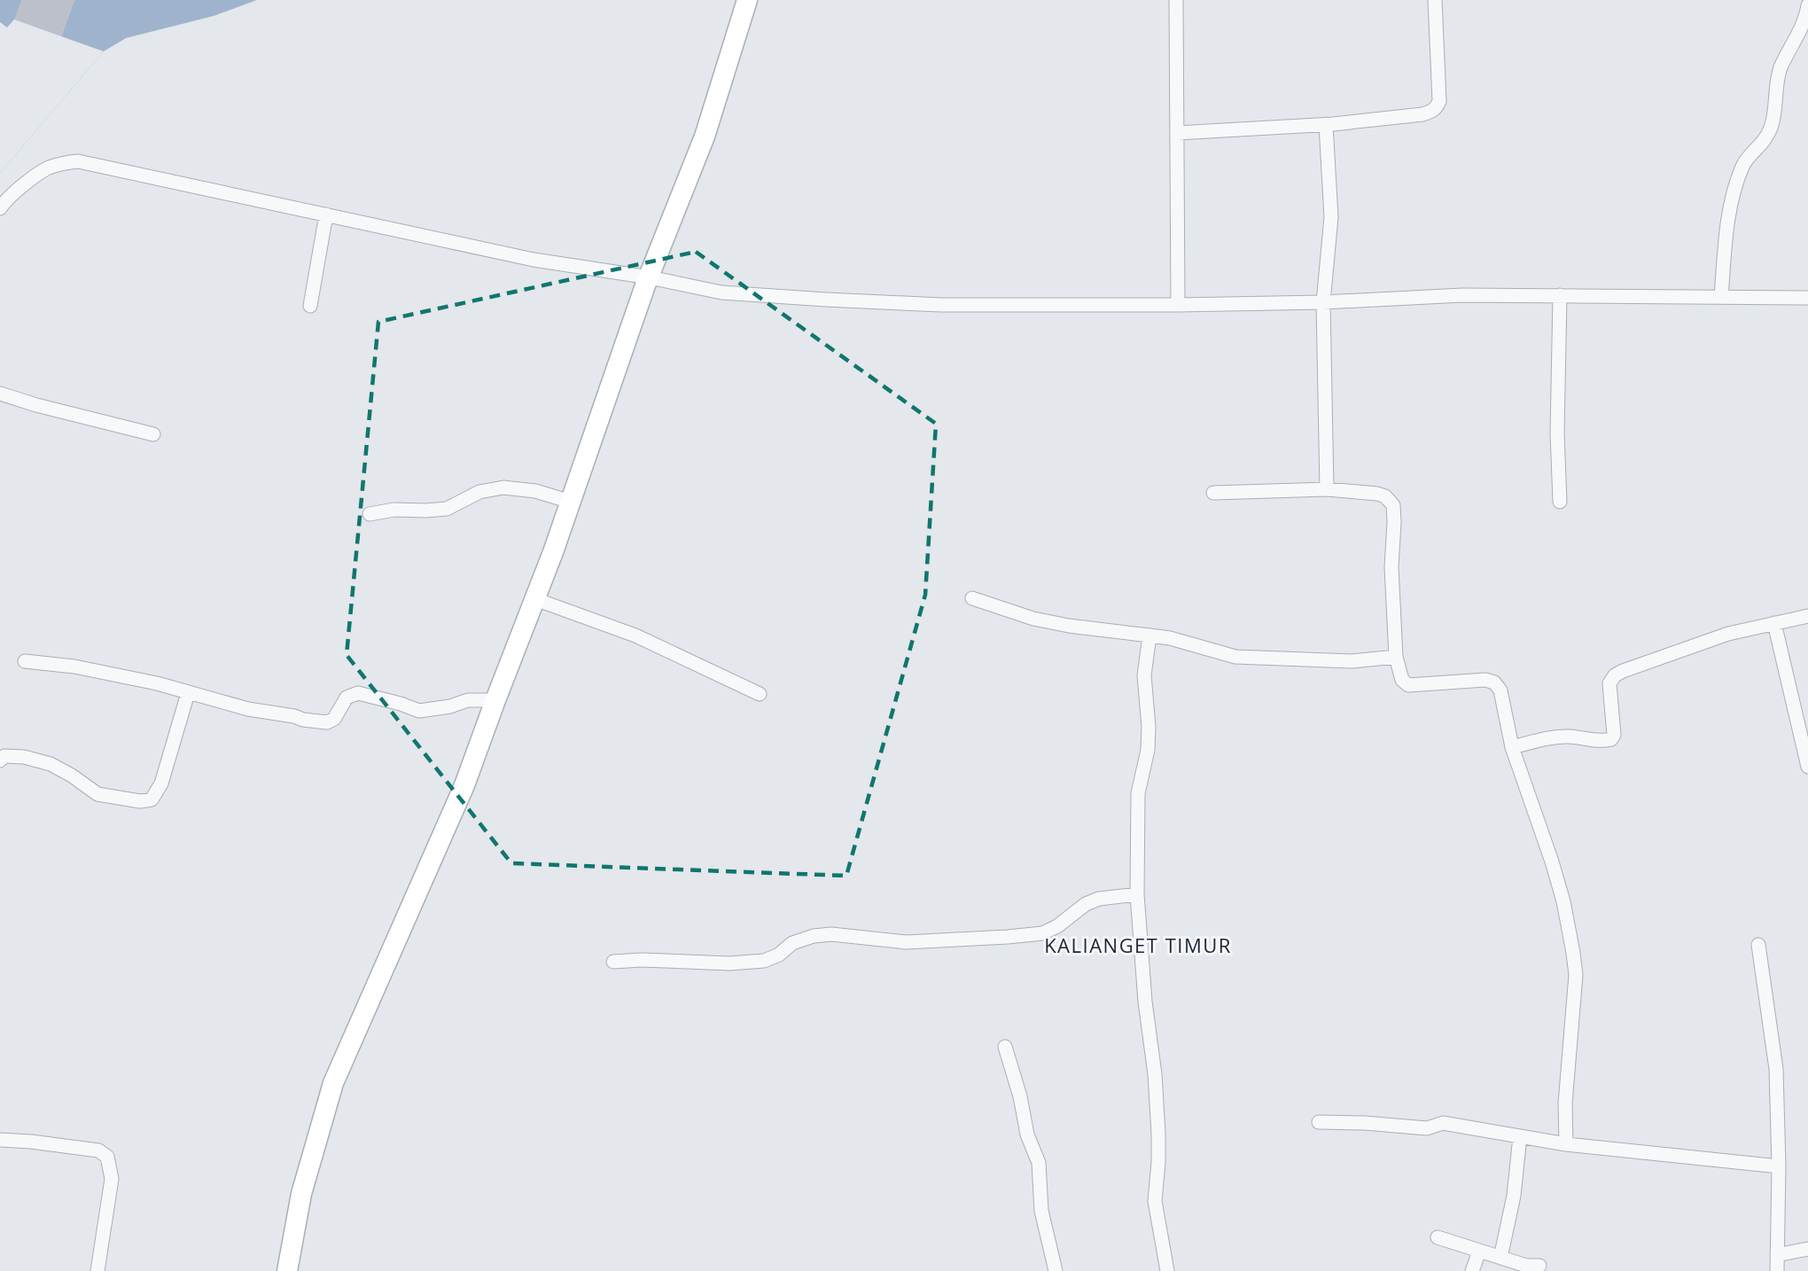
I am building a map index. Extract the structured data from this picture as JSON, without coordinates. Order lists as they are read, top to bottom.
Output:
{
  "districts": ["KALIANGET TIMUR"]
}
